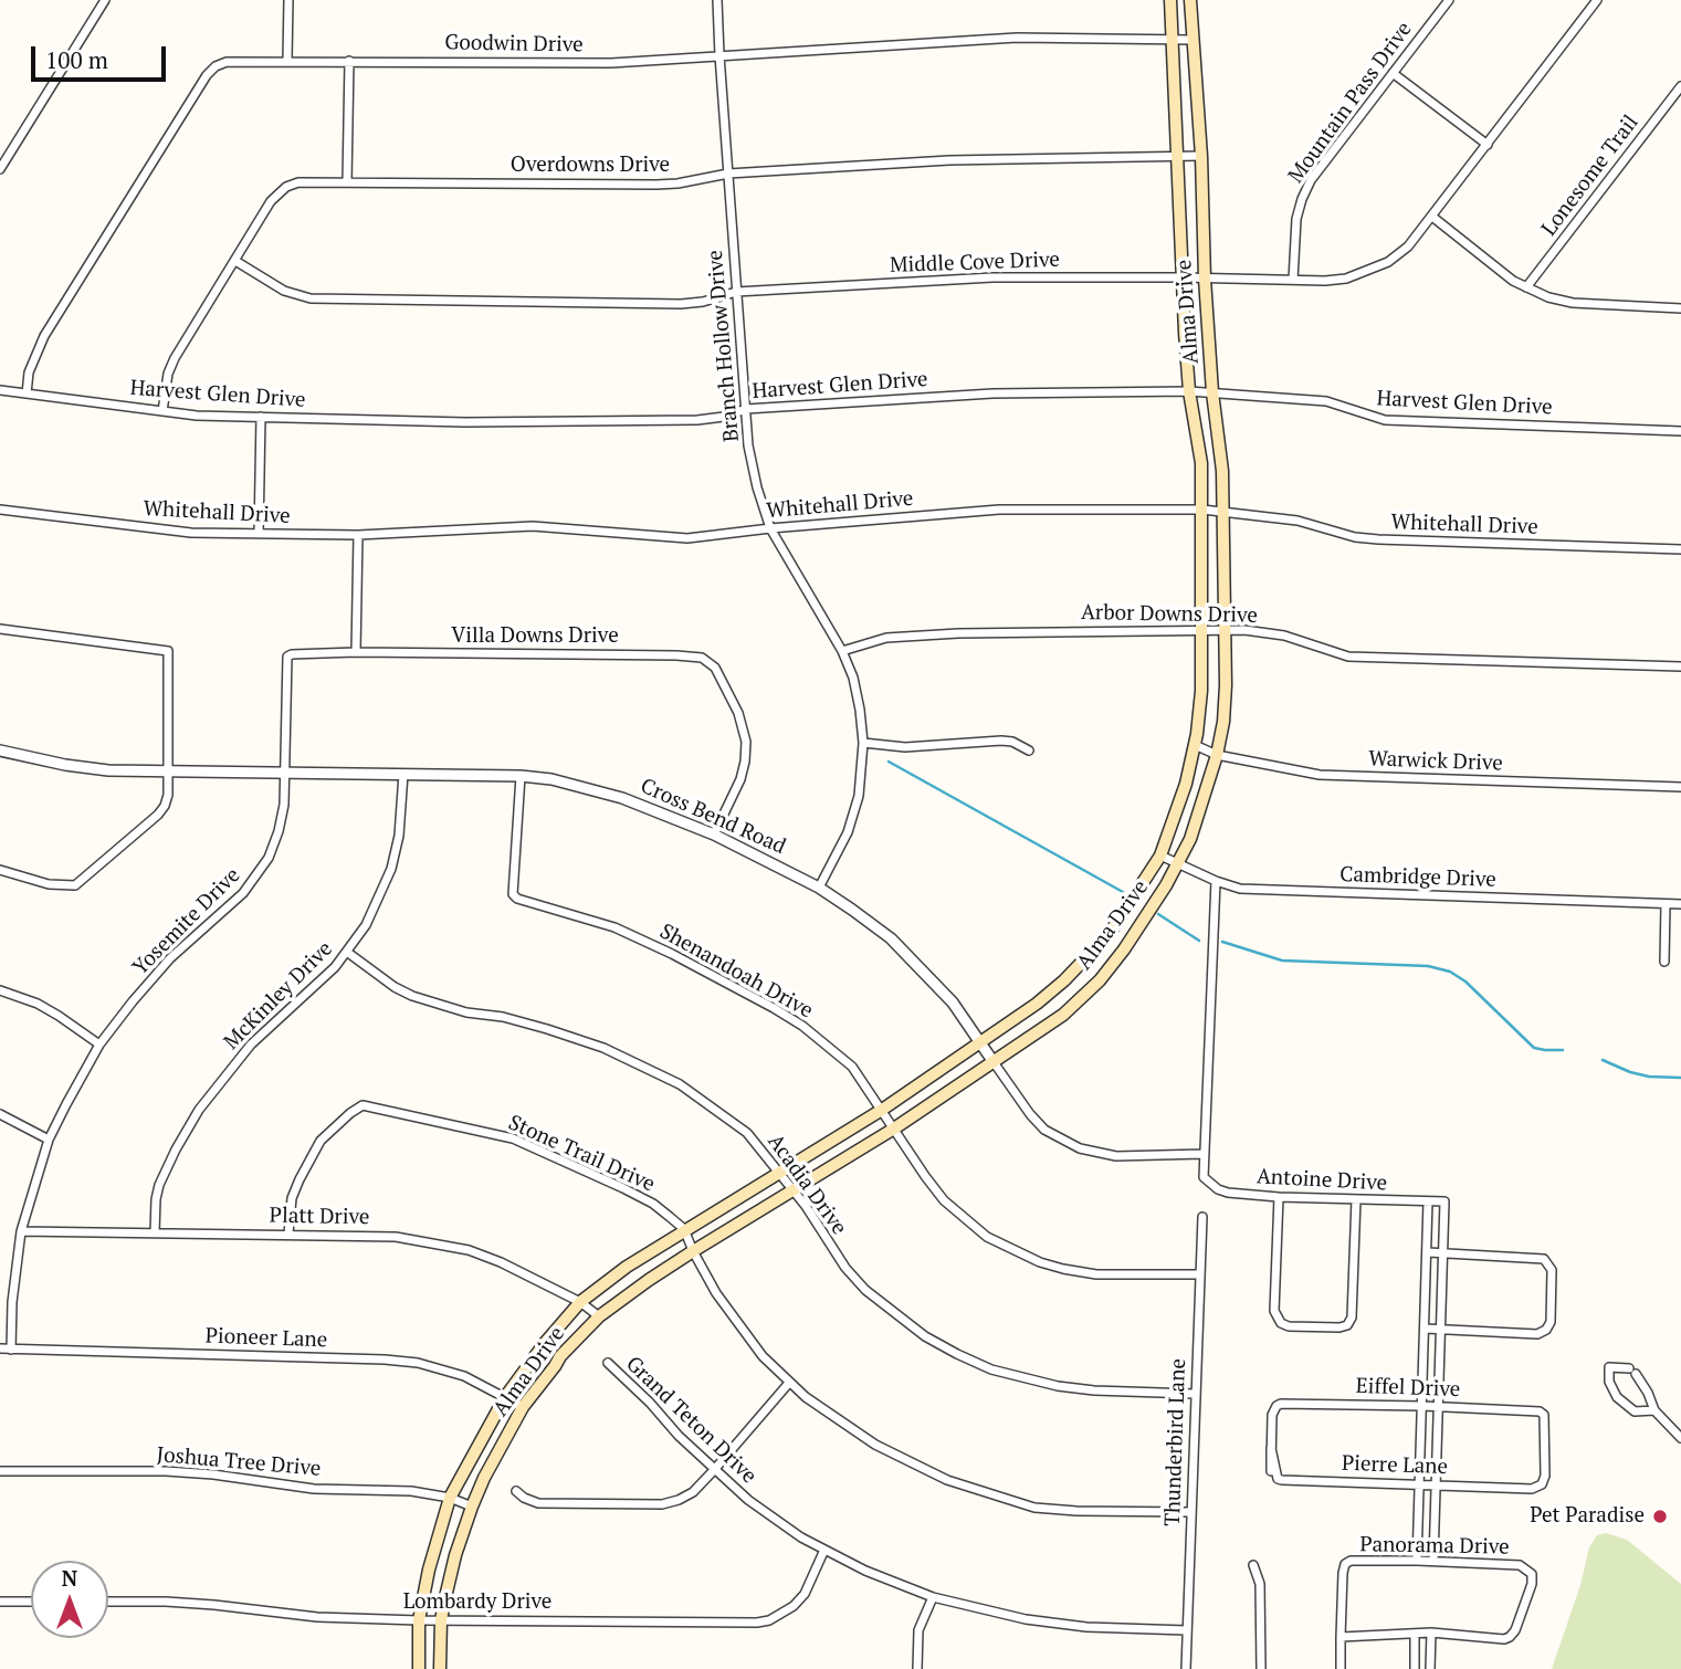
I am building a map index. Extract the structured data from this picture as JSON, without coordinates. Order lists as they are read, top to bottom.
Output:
{
  "streets": {
    "main road": ["Alma Drive"],
    "street": [
      "Goodwin Drive",
      "Mountain Pass Drive",
      "Overdowns Drive",
      "Lonesome Trail",
      "Middle Cove Drive",
      "Branch Hollow Drive",
      "Harvest Glen Drive",
      "Whitehall Drive",
      "Arbor Downs Drive",
      "Villa Downs Drive",
      "Warwick Drive",
      "Cross Bend Road",
      "Cambridge Drive",
      "Yosemite Drive",
      "Shenandoah Drive",
      "McKinley Drive",
      "Stone Trail Drive",
      "Antoine Drive",
      "Acadia Drive",
      "Platt Drive",
      "Pioneer Lane",
      "Eiffel Drive",
      "Grand Teton Drive",
      "Thunderbird Lane",
      "Joshua Tree Drive",
      "Pierre Lane",
      "Panorama Drive",
      "Lombardy Drive"
    ]
  },
  "crossings": [
    ["Goodwin Drive", "Alma Drive"],
    ["Goodwin Drive", "Branch Hollow Drive"],
    ["Goodwin Drive", "Harvest Glen Drive"],
    ["Mountain Pass Drive", "Middle Cove Drive"],
    ["Overdowns Drive", "Middle Cove Drive"],
    ["Overdowns Drive", "Alma Drive"],
    ["Overdowns Drive", "Branch Hollow Drive"],
    ["Overdowns Drive", "Harvest Glen Drive"],
    ["Middle Cove Drive", "Alma Drive"],
    ["Middle Cove Drive", "Branch Hollow Drive"],
    ["Alma Drive", "Harvest Glen Drive"],
    ["Alma Drive", "Whitehall Drive"],
    ["Alma Drive", "Arbor Downs Drive"],
    ["Alma Drive", "Warwick Drive"],
    ["Alma Drive", "Cross Bend Road"],
    ["Alma Drive", "Cambridge Drive"],
    ["Alma Drive", "Shenandoah Drive"],
    ["Alma Drive", "Stone Trail Drive"],
    ["Alma Drive", "Acadia Drive"],
    ["Alma Drive", "Platt Drive"],
    ["Alma Drive", "Pioneer Lane"],
    ["Alma Drive", "Joshua Tree Drive"],
    ["Alma Drive", "Lombardy Drive"],
    ["Branch Hollow Drive", "Harvest Glen Drive"],
    ["Branch Hollow Drive", "Whitehall Drive"],
    ["Branch Hollow Drive", "Arbor Downs Drive"],
    ["Branch Hollow Drive", "Cross Bend Road"],
    ["Villa Downs Drive", "Cross Bend Road"],
    ["Villa Downs Drive", "Yosemite Drive"],
    ["Cross Bend Road", "Yosemite Drive"],
    ["Cross Bend Road", "Shenandoah Drive"],
    ["Cross Bend Road", "McKinley Drive"],
    ["Cross Bend Road", "Antoine Drive"],
    ["Yosemite Drive", "Platt Drive"],
    ["Yosemite Drive", "Pioneer Lane"],
    ["Shenandoah Drive", "Thunderbird Lane"],
    ["McKinley Drive", "Acadia Drive"],
    ["McKinley Drive", "Platt Drive"],
    ["Stone Trail Drive", "Platt Drive"],
    ["Acadia Drive", "Thunderbird Lane"],
    ["Eiffel Drive", "Pierre Lane"],
    ["Grand Teton Drive", "Thunderbird Lane"],
    ["Grand Teton Drive", "Lombardy Drive"]
  ],
  "places": ["Pet Paradise"],
  "scale_bar": "100 m",
  "north": "top"
}
